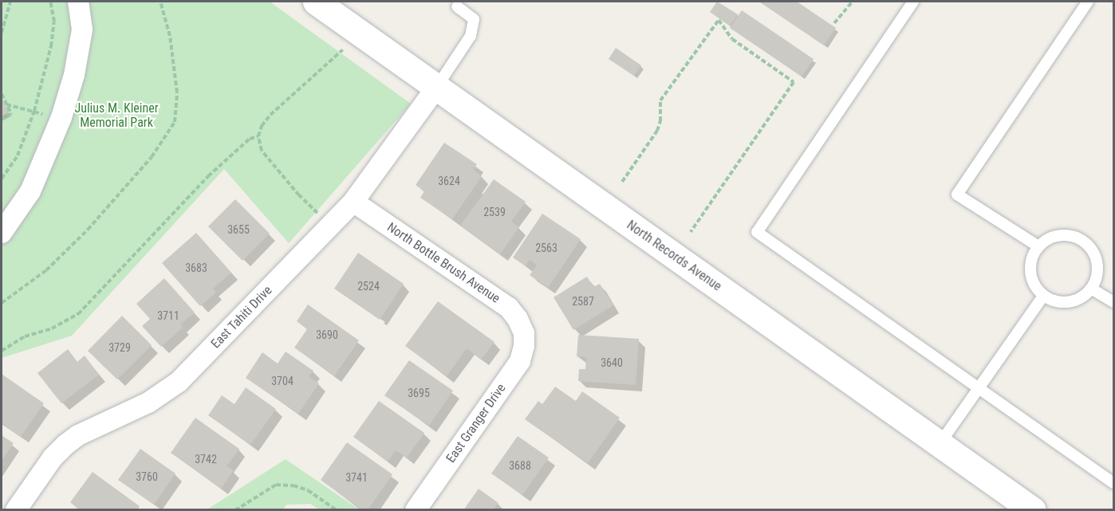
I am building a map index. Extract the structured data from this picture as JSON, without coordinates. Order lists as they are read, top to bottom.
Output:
{
  "streets": {
    "street": [
      "North Records Avenue",
      "North Bottle Brush Avenue",
      "East Tahiti Drive",
      "East Granger Drive"
    ]
  },
  "crossings": [
    ["North Records Avenue", "East Tahiti Drive"],
    ["North Bottle Brush Avenue", "East Tahiti Drive"],
    ["North Bottle Brush Avenue", "East Granger Drive"]
  ],
  "parks": ["Julius M. Kleiner Memorial Park"],
  "house_numbers": [
    "3624",
    "2539",
    "3655",
    "2563",
    "3683",
    "2524",
    "2587",
    "3711",
    "3690",
    "3729",
    "3640",
    "3704",
    "3695",
    "3742",
    "3688",
    "3760",
    "3741"
  ]
}
